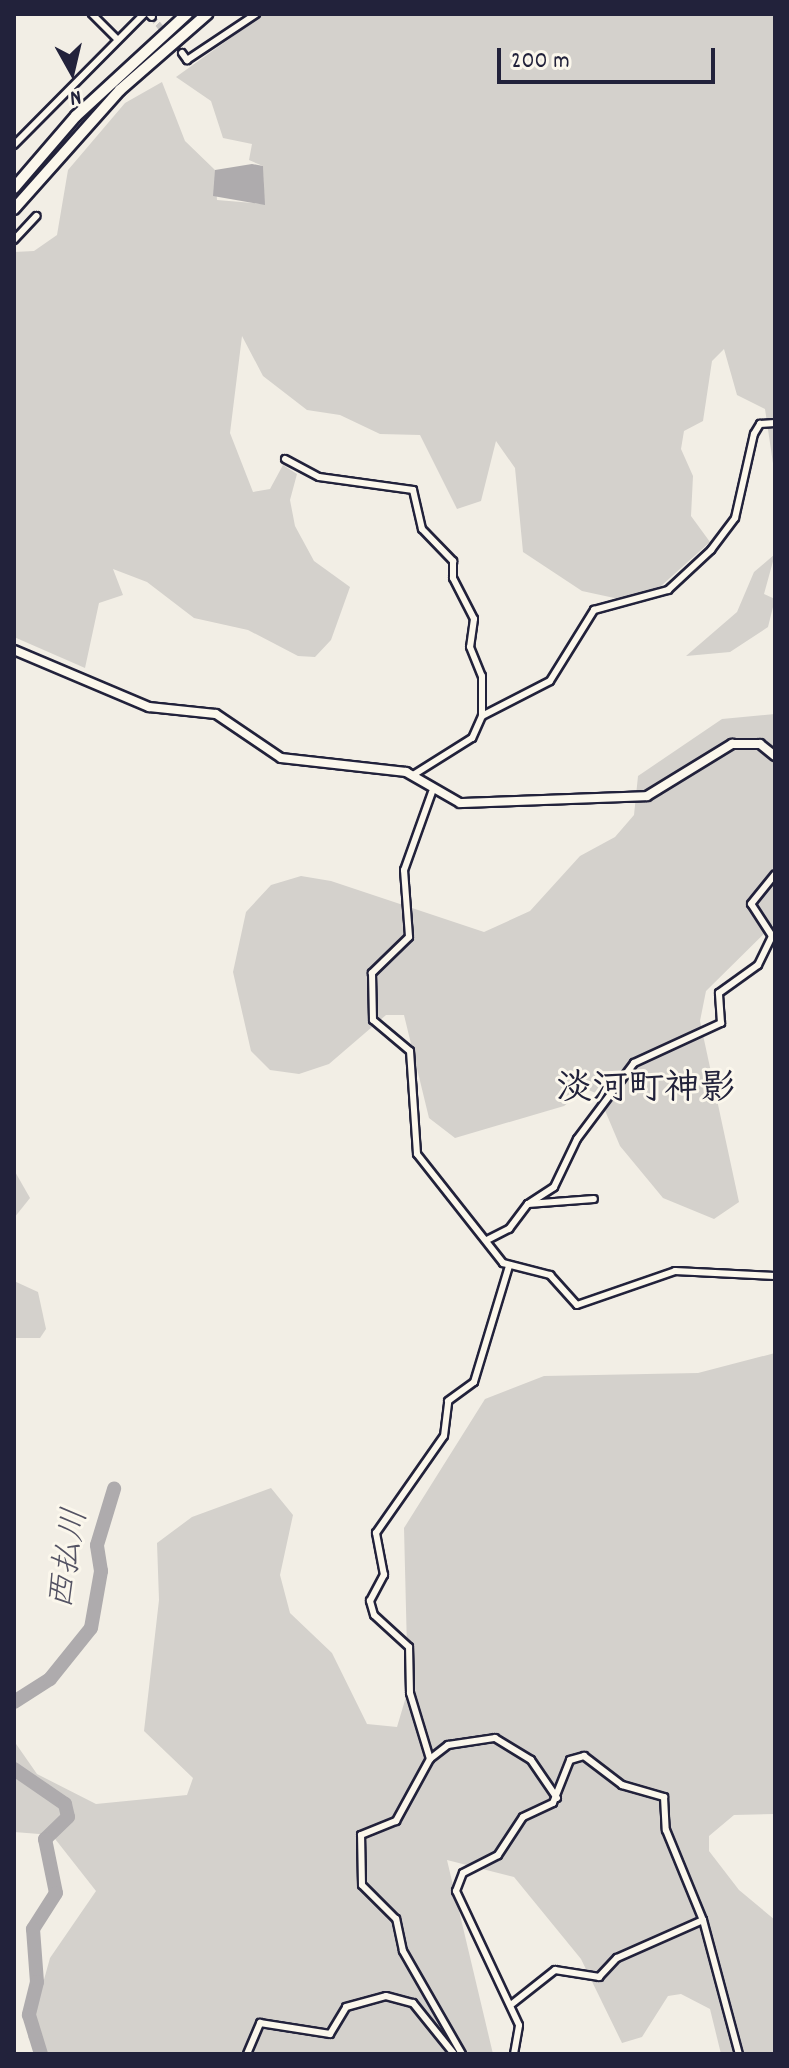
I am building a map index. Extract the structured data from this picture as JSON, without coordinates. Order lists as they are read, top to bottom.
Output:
{
  "districts": ["淡河町神影"],
  "water": ["西払川"],
  "scale_bar": "200 m",
  "north": "bottom"
}
